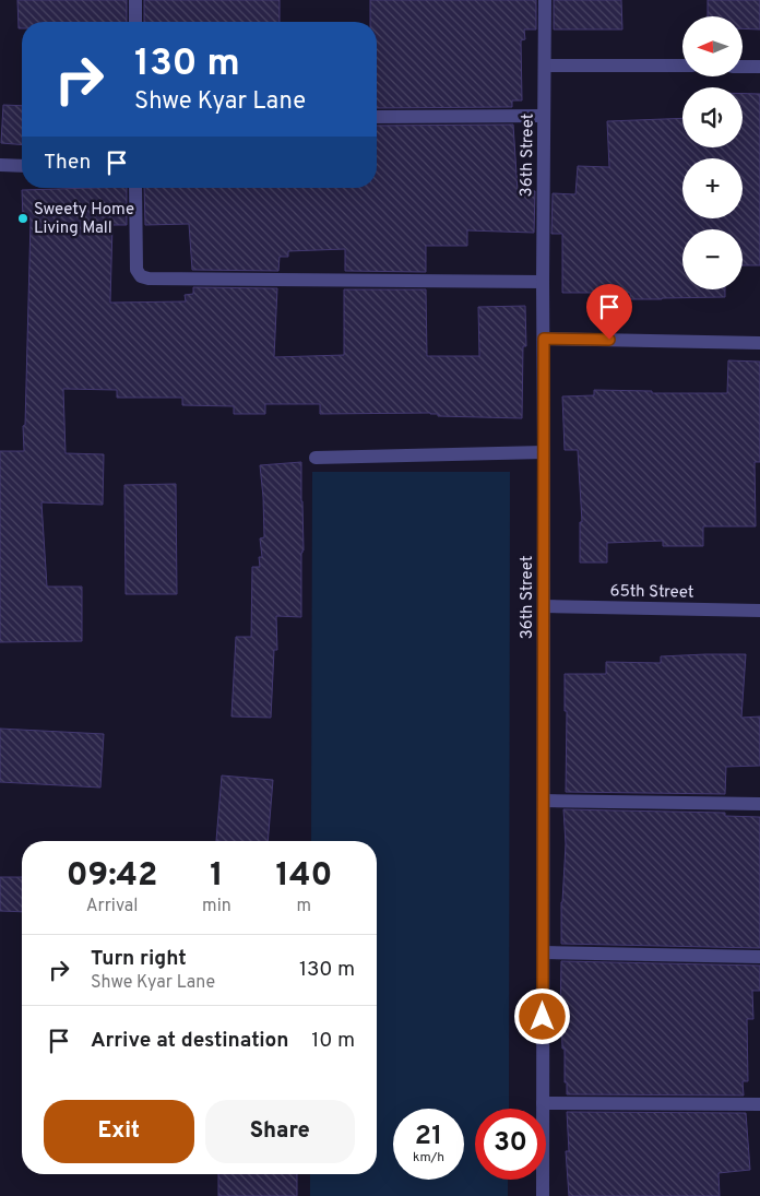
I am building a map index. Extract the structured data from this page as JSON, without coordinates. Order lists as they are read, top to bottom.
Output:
{
  "streets": {
    "street": ["36th Street", "65th Street"]
  },
  "crossings": [
    ["36th Street", "65th Street"]
  ],
  "places": ["Sweety Home Living Mall"],
  "north": "left",
  "page": {
    "map_buttons": ["+", "−"],
    "turn": ["130 m", "Shwe Kyar Lane"],
    "then": "Then",
    "eta": [
      "09:42",
      "Arrival",
      "1",
      "min",
      "140",
      "m"
    ],
    "list": [
      {
        "name": "Turn right",
        "note": "Shwe Kyar Lane",
        "value": "130 m"
      },
      {
        "name": "Arrive at destination",
        "value": "10 m"
      }
    ],
    "buttons": ["Exit", "Share"],
    "speed": "21 km/h",
    "limit": "30"
  }
}
